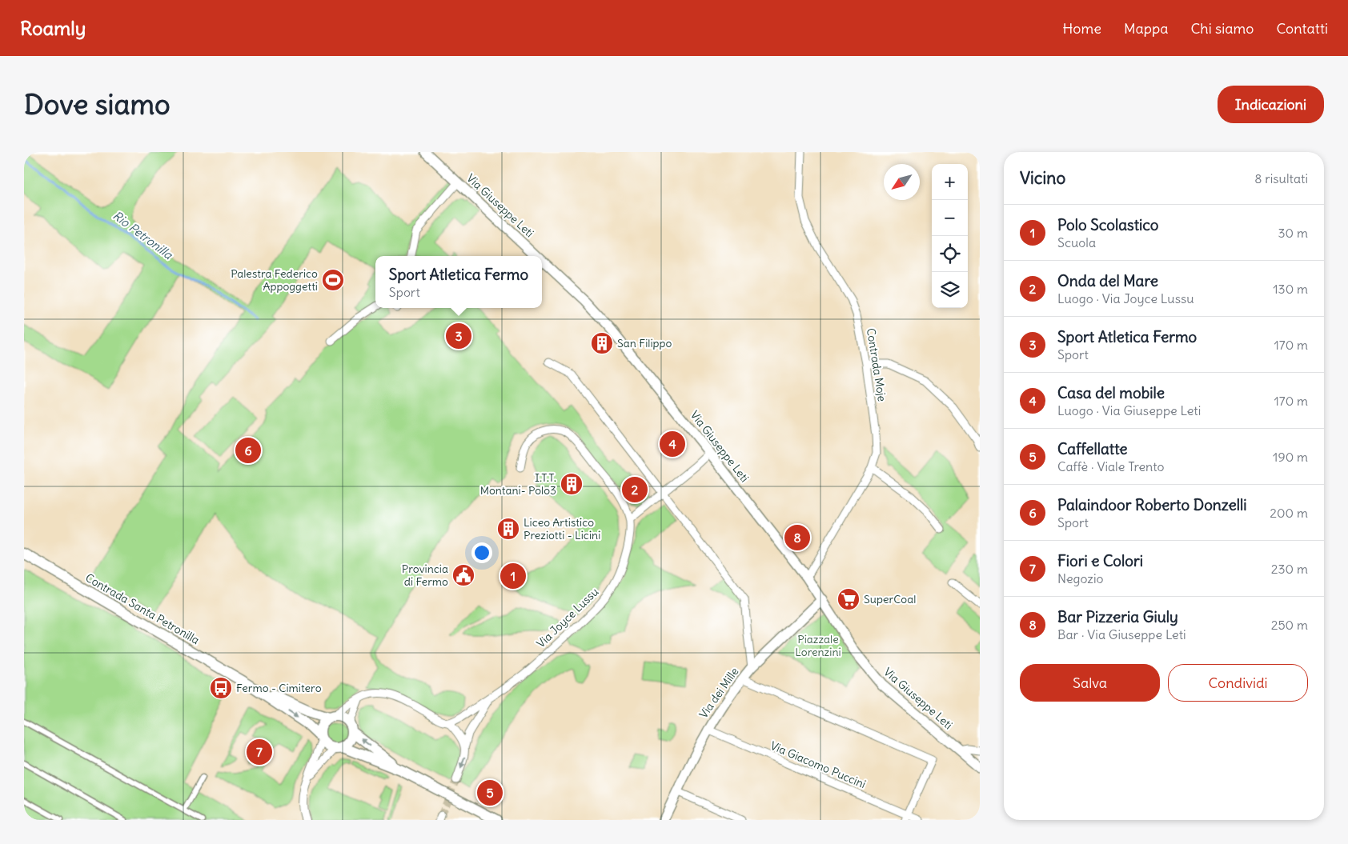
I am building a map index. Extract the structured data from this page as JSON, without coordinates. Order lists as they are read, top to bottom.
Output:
{
  "streets": {
    "main road": ["Via Giuseppe Leti", "Contrada Santa Petronilla", "Via dei Mille"],
    "street": ["Contrada Moje", "Via Joyce Lussu", "Via Giacomo Puccini"]
  },
  "crossings": [
    ["Via Giuseppe Leti", "Contrada Moje"],
    ["Via Giuseppe Leti", "Via dei Mille"],
    ["Via dei Mille", "Via Giacomo Puccini"]
  ],
  "water": ["Rio Petronilla"],
  "parks": ["Piazzale Lorenzini"],
  "places": {
    "sports": ["Palestra Federico Appoggetti"],
    "building": ["San Filippo", "I.T.T. Montani- Polo3", "Liceo Artistico Preziotti - Licini"],
    "public building": ["Provincia di Fermo"],
    "supermarket": ["SuperCoal"],
    "bus stop": ["Fermo - Cimitero"]
  },
  "north": "bottom left",
  "page": {
    "header": "Roamly",
    "nav": [
      "Home",
      "Mappa",
      "Chi siamo",
      "Contatti"
    ],
    "buttons": [
      "Indicazioni",
      ["Salva", "Condividi"]
    ],
    "title": "Dove siamo",
    "heading": ["Vicino", "8 risultati"],
    "map_buttons": ["+", "−"],
    "list": [
      {
        "mark": "1",
        "name": "Polo Scolastico",
        "note": "Scuola",
        "value": "30 m"
      },
      {
        "mark": "2",
        "name": "Onda del Mare",
        "note": "Luogo · Via Joyce Lussu",
        "value": "130 m"
      },
      {
        "mark": "3",
        "name": "Sport Atletica Fermo",
        "note": "Sport",
        "value": "170 m"
      },
      {
        "mark": "4",
        "name": "Casa del mobile",
        "note": "Luogo · Via Giuseppe Leti",
        "value": "170 m"
      },
      {
        "mark": "5",
        "name": "Caffellatte",
        "note": "Caffè · Viale Trento",
        "value": "190 m"
      },
      {
        "mark": "6",
        "name": "Palaindoor Roberto Donzelli",
        "note": "Sport",
        "value": "200 m"
      },
      {
        "mark": "7",
        "name": "Fiori e Colori",
        "note": "Negozio",
        "value": "230 m"
      },
      {
        "mark": "8",
        "name": "Bar Pizzeria Giuly",
        "note": "Bar · Via Giuseppe Leti",
        "value": "250 m"
      }
    ],
    "popup": ["Sport Atletica Fermo", "Sport"],
    "pins": [
      "3",
      "4",
      "6",
      "2",
      "8",
      "1",
      "7",
      "5"
    ]
  }
}
